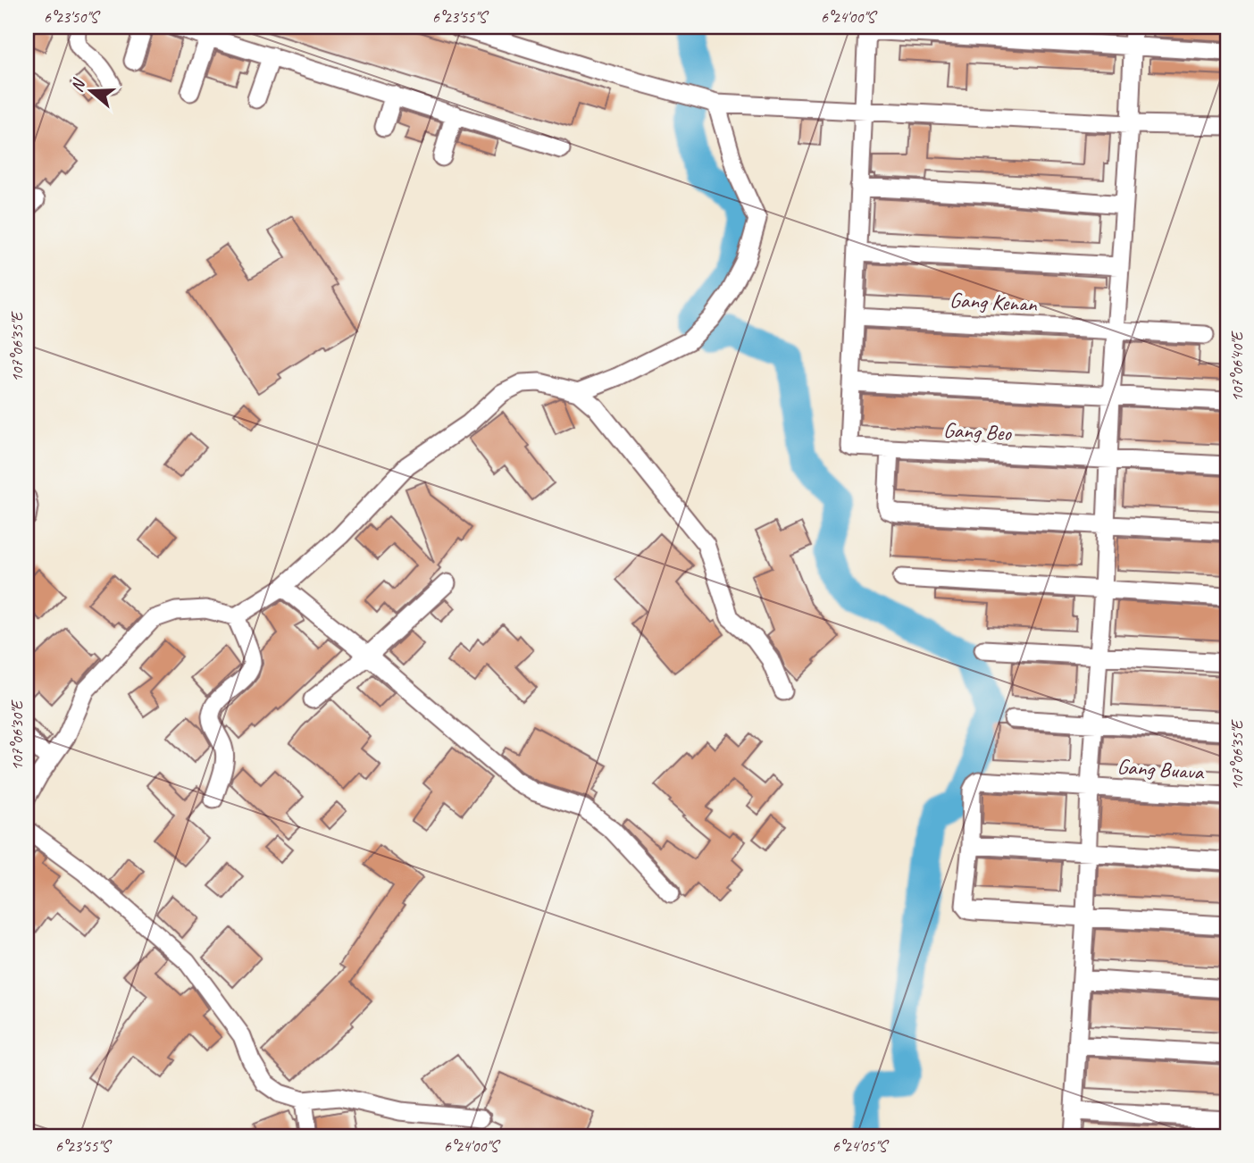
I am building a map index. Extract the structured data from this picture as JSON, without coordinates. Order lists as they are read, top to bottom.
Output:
{
  "streets": {
    "street": ["Gang Kenan", "Gang Beo", "Gang Buava"]
  },
  "north": "left",
  "coordinates": [
    "6°23'50\"S",
    "6°23'55\"S",
    "6°24'00\"S",
    "107°06'35\"E",
    "107°06'40\"E",
    "107°06'30\"E",
    "6°24'05\"S"
  ]
}
